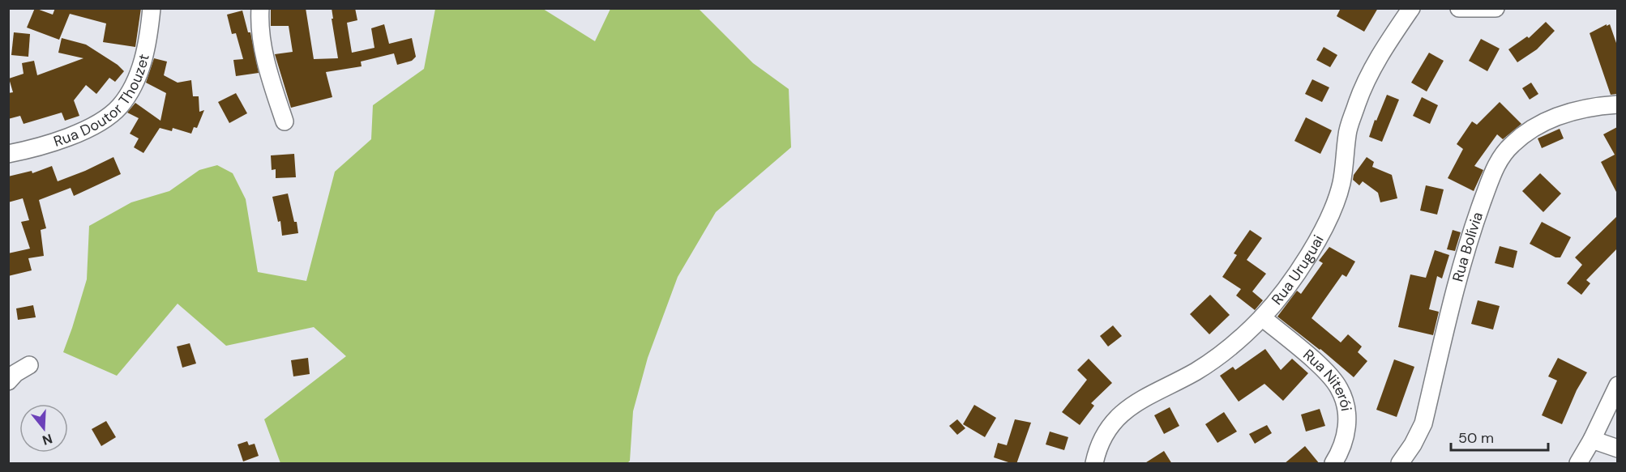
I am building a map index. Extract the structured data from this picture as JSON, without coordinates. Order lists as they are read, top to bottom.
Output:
{
  "streets": {
    "street": [
      "Rua Doutor Thouzet",
      "Rua Bolívia",
      "Rua Uruguai",
      "Rua Niterói"
    ]
  },
  "crossings": [
    ["Rua Uruguai", "Rua Niterói"]
  ],
  "scale_bar": "50 m",
  "north": "bottom"
}
